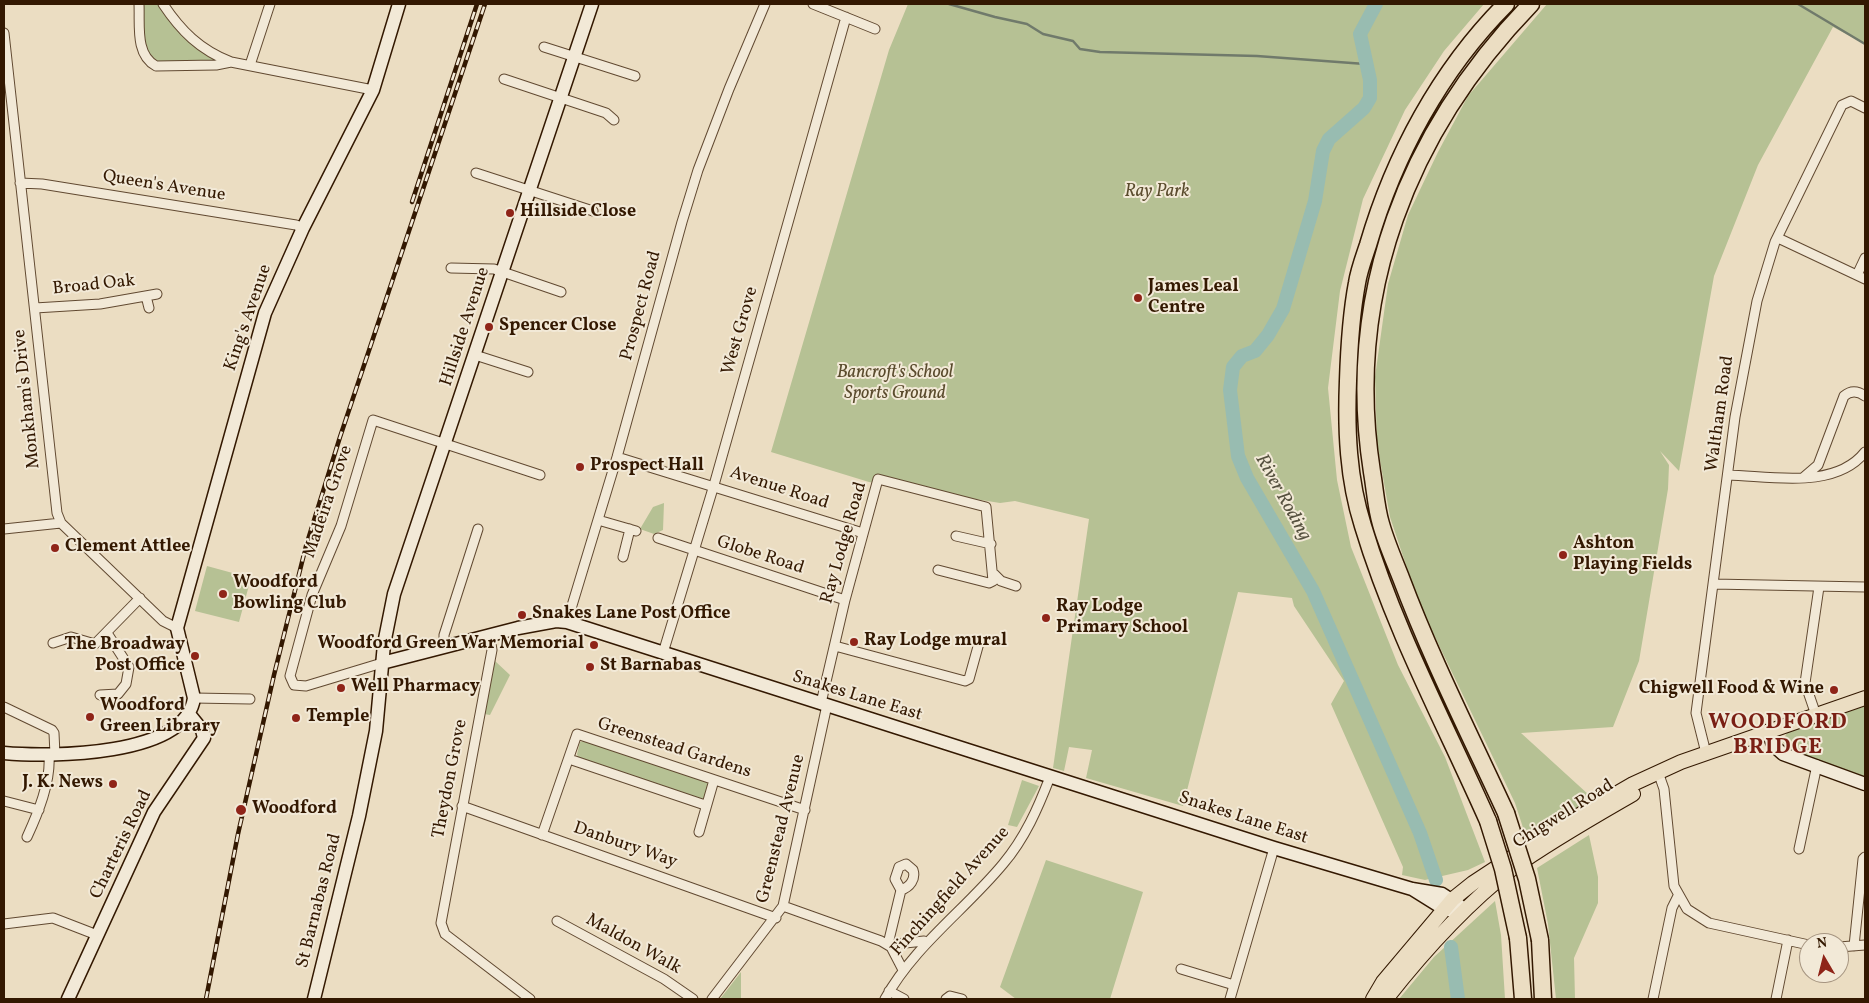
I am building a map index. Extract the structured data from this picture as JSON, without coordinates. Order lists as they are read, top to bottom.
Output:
{
  "streets": {
    "main road": ["Chigwell Road"],
    "street": [
      "Queen's Avenue",
      "Broad Oak",
      "Prospect Road",
      "King's Avenue",
      "Hillside Avenue",
      "West Grove",
      "Monkham's Drive",
      "Waltham Road",
      "Avenue Road",
      "Madeira Grove",
      "Ray Lodge Road",
      "Globe Road",
      "Snakes Lane East",
      "Greenstead Gardens",
      "Theydon Grove",
      "Greenstead Avenue",
      "Charteris Road",
      "Danbury Way",
      "Finchingfield Avenue",
      "St Barnabas Road",
      "Maldon Walk"
    ]
  },
  "crossings": [
    ["Queen's Avenue", "King's Avenue"],
    ["Queen's Avenue", "Monkham's Drive"],
    ["Broad Oak", "Monkham's Drive"],
    ["Prospect Road", "Avenue Road"],
    ["Prospect Road", "Snakes Lane East"],
    ["Hillside Avenue", "Madeira Grove"],
    ["Hillside Avenue", "Snakes Lane East"],
    ["Hillside Avenue", "St Barnabas Road"],
    ["West Grove", "Avenue Road"],
    ["West Grove", "Globe Road"],
    ["West Grove", "Snakes Lane East"],
    ["Waltham Road", "Chigwell Road"],
    ["Avenue Road", "Ray Lodge Road"],
    ["Madeira Grove", "Snakes Lane East"],
    ["Ray Lodge Road", "Globe Road"],
    ["Ray Lodge Road", "Snakes Lane East"],
    ["Ray Lodge Road", "Greenstead Avenue"],
    ["Snakes Lane East", "Theydon Grove"],
    ["Snakes Lane East", "Chigwell Road"],
    ["Snakes Lane East", "Greenstead Avenue"],
    ["Snakes Lane East", "Finchingfield Avenue"],
    ["Snakes Lane East", "St Barnabas Road"],
    ["Greenstead Gardens", "Greenstead Avenue"],
    ["Greenstead Gardens", "Danbury Way"],
    ["Theydon Grove", "Danbury Way"],
    ["Greenstead Avenue", "Danbury Way"]
  ],
  "districts": ["WOODFORD BRIDGE"],
  "water": ["River Roding"],
  "parks": ["Ray Park", "Bancroft's School Sports Ground"],
  "places": [
    "Hillside Close",
    "James Leal Centre",
    "Spencer Close",
    "Prospect Hall",
    "Clement Attlee",
    "Ashton Playing Fields",
    "Woodford Bowling Club",
    "Snakes Lane Post Office",
    "Ray Lodge Primary School",
    "Ray Lodge mural",
    "Woodford Green War Memorial",
    "The Broadway Post Office",
    "St Barnabas",
    "Well Pharmacy",
    "Chigwell Food & Wine",
    "Woodford Green Library",
    "Temple",
    "J. K. News",
    "Woodford"
  ],
  "north": "top"
}
